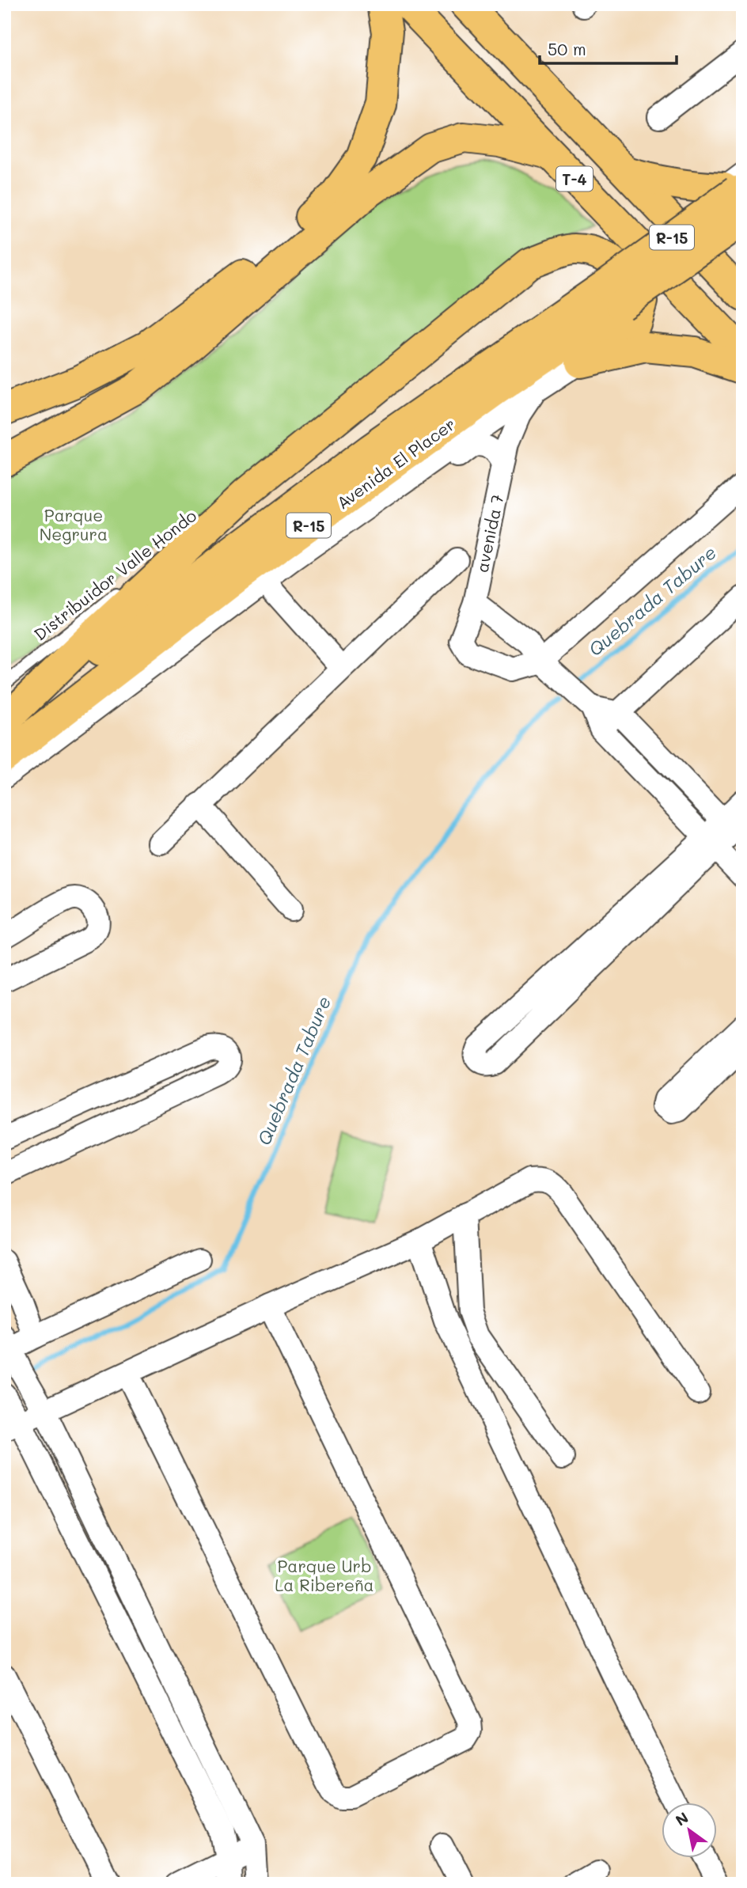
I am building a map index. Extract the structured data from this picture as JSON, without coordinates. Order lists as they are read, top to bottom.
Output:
{
  "streets": {
    "main road": ["T-4", "R-15", "Avenida El Placer"],
    "street": ["avenida 7"],
    "lane": ["Distribuidor Valle Hondo"]
  },
  "water": ["Quebrada Tabure"],
  "parks": ["Parque Negrura", "Parque Urb La Ribereña"],
  "scale_bar": "50 m",
  "north": "top left"
}
